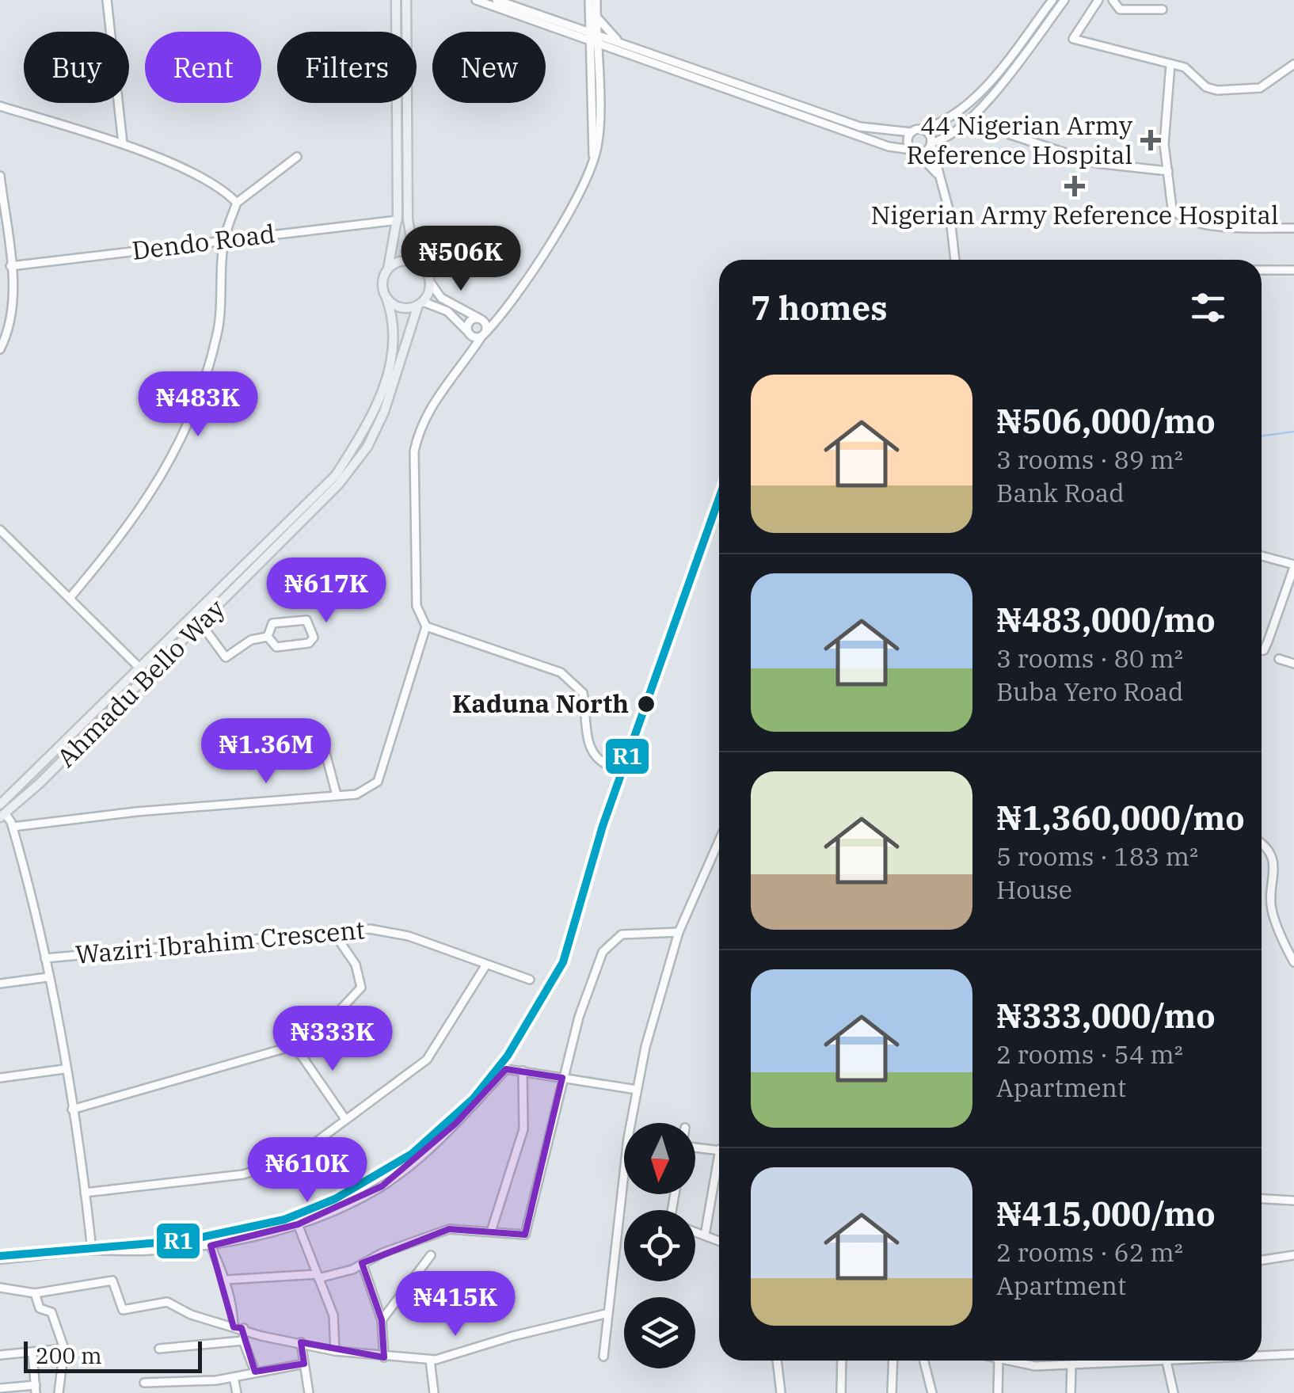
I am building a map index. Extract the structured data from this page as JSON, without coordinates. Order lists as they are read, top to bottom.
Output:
{
  "streets": {
    "main road": ["Ahmadu Bello Way"],
    "street": ["Dendo Road", "Waziri Ibrahim Crescent"]
  },
  "places": {
    "health": ["44 Nigerian Army Reference Hospital", "Nigerian Army Reference Hospital"],
    "other": ["Kaduna North"]
  },
  "lines": ["transit line R1"],
  "scale_bar": "200 m",
  "north": "bottom",
  "page": {
    "chip": [
      "Buy",
      "Rent",
      "Filters",
      "New"
    ],
    "price": [
      "₦506K",
      "₦483K",
      "₦617K",
      "₦1.36M",
      "₦333K",
      "₦610K",
      "₦415K"
    ],
    "heading": "7 homes",
    "list": [
      {
        "name": "₦506,000/mo",
        "note": "3 rooms · 89 m² · Bank Road"
      },
      {
        "name": "₦483,000/mo",
        "note": "3 rooms · 80 m² · Buba Yero Road"
      },
      {
        "name": "₦1,360,000/mo",
        "note": "5 rooms · 183 m² · House"
      },
      {
        "name": "₦333,000/mo",
        "note": "2 rooms · 54 m² · Apartment"
      },
      {
        "name": "₦415,000/mo",
        "note": "2 rooms · 62 m² · Apartment"
      }
    ],
    "scale": "200 m"
  }
}
